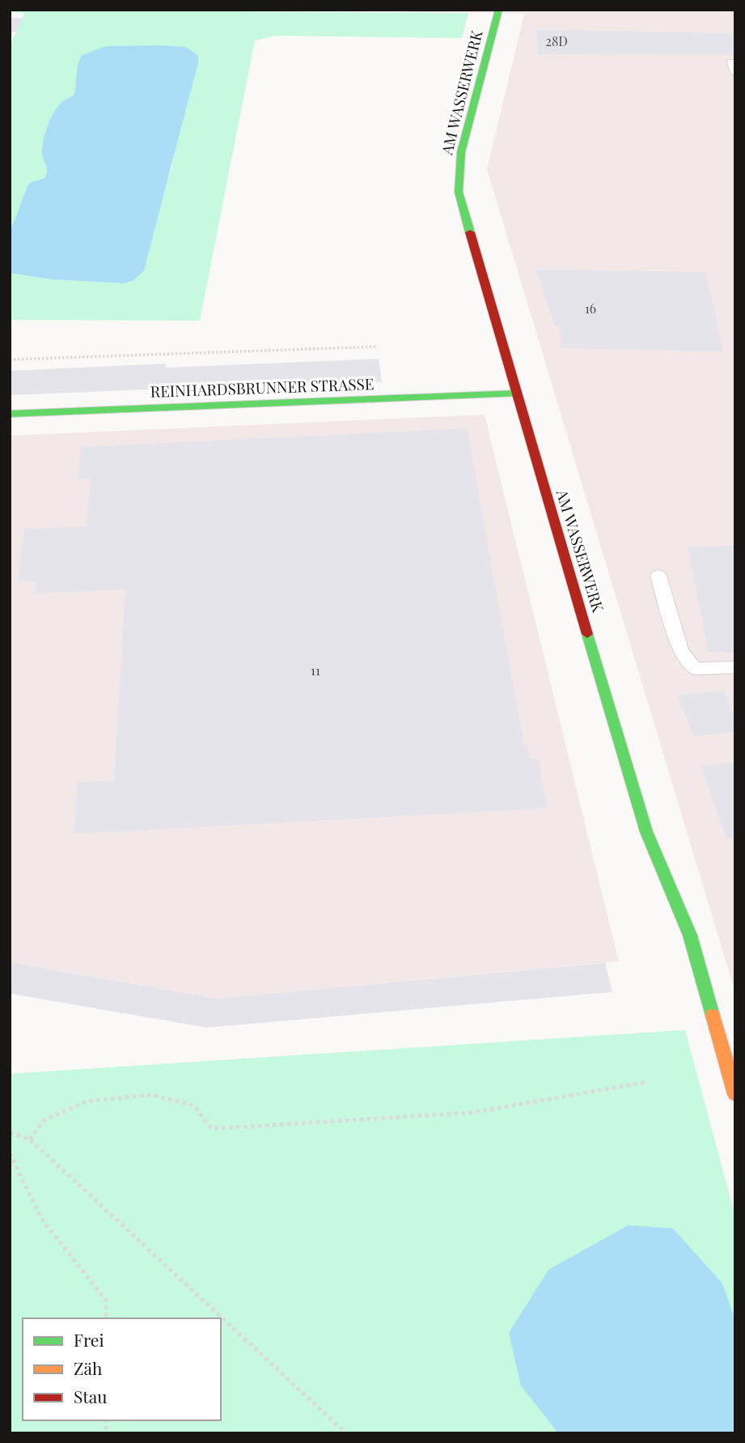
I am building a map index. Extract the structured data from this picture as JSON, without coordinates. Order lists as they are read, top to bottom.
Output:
{
  "streets": {
    "street": ["AM WASSERWERK", "REINHARDSBRUNNER STRASSE"]
  },
  "crossings": [
    ["AM WASSERWERK", "REINHARDSBRUNNER STRASSE"]
  ],
  "house_numbers": ["28D", "16", "11"],
  "legend": ["Frei", "Zäh", "Stau"]
}
